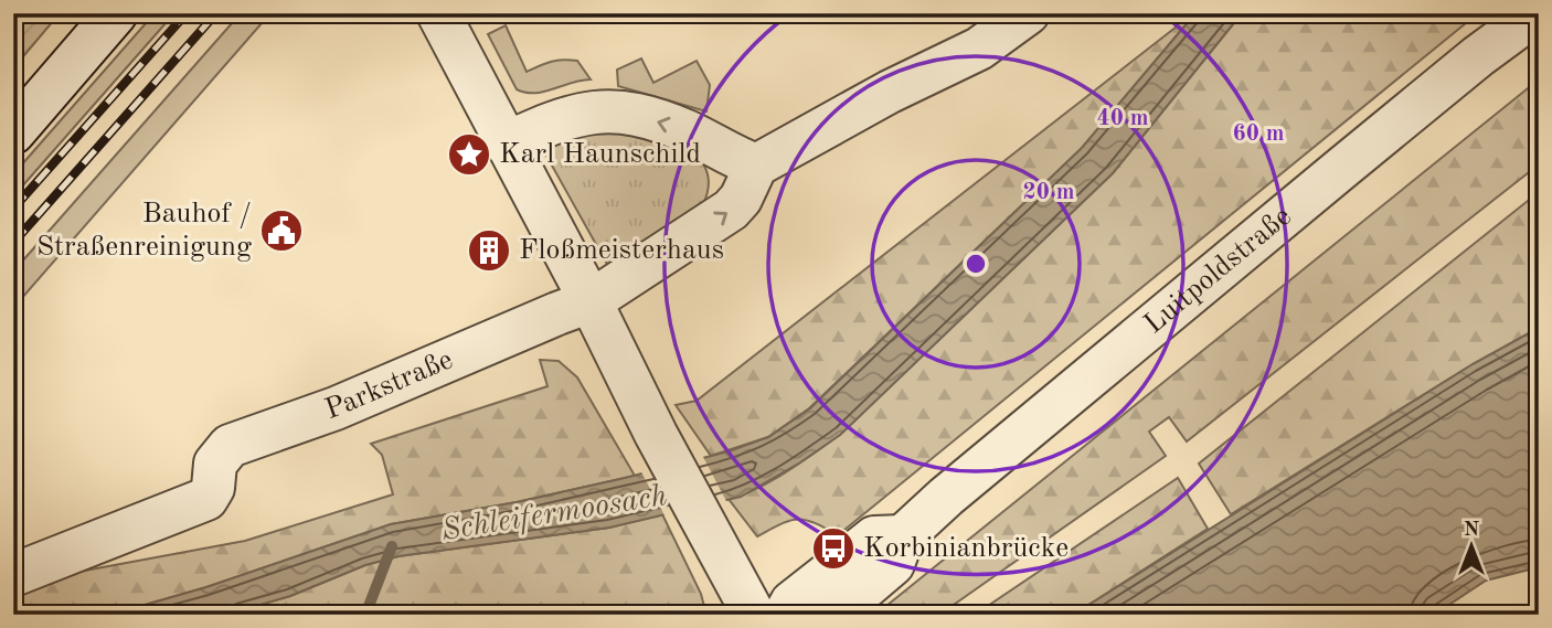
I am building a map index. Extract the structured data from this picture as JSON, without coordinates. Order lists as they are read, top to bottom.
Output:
{
  "streets": {
    "street": ["Luitpoldstraße", "Parkstraße"]
  },
  "water": ["Schleifermoosach"],
  "places": {
    "place": ["Karl Haunschild"],
    "public building": ["Bauhof / Straßenreinigung"],
    "building": ["Floßmeisterhaus"],
    "bus stop": ["Korbinianbrücke"]
  },
  "north": "top",
  "rings": ["40 m", "60 m", "20 m"]
}
